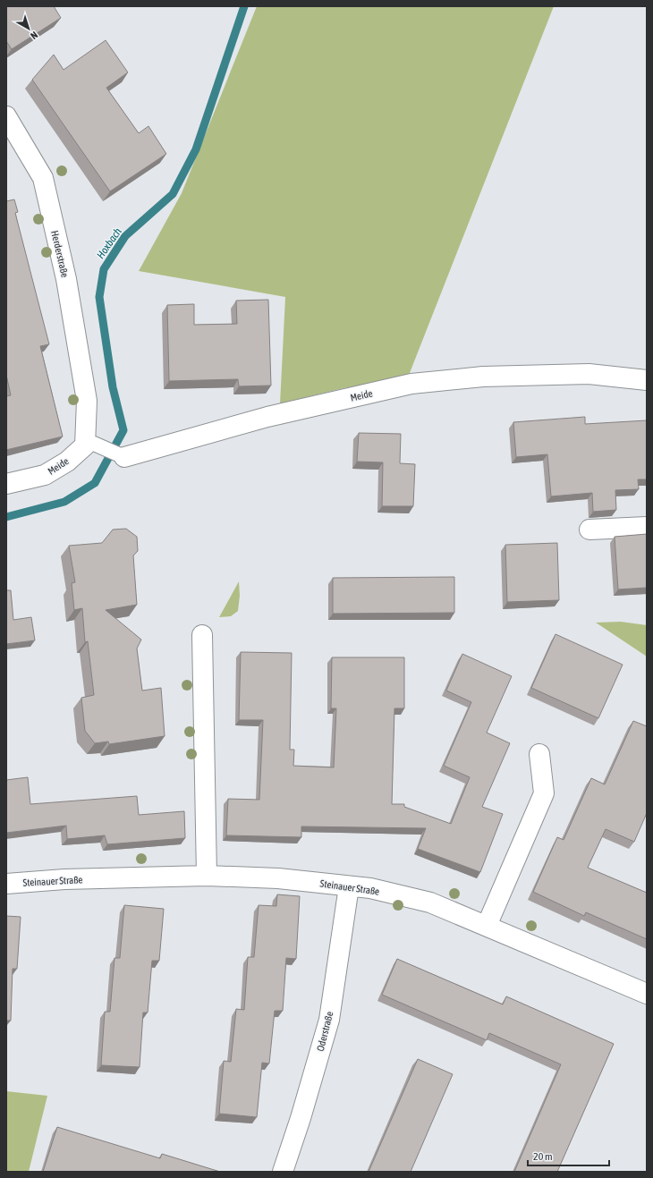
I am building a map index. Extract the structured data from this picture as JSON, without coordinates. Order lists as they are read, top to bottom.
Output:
{
  "streets": {
    "street": [
      "Herderstraße",
      "Meide",
      "Steinauer Straße",
      "Oderstraße"
    ]
  },
  "crossings": [
    ["Herderstraße", "Meide"],
    ["Steinauer Straße", "Oderstraße"]
  ],
  "water": ["Hoxbach"],
  "scale_bar": "20 m",
  "north": "bottom right"
}
